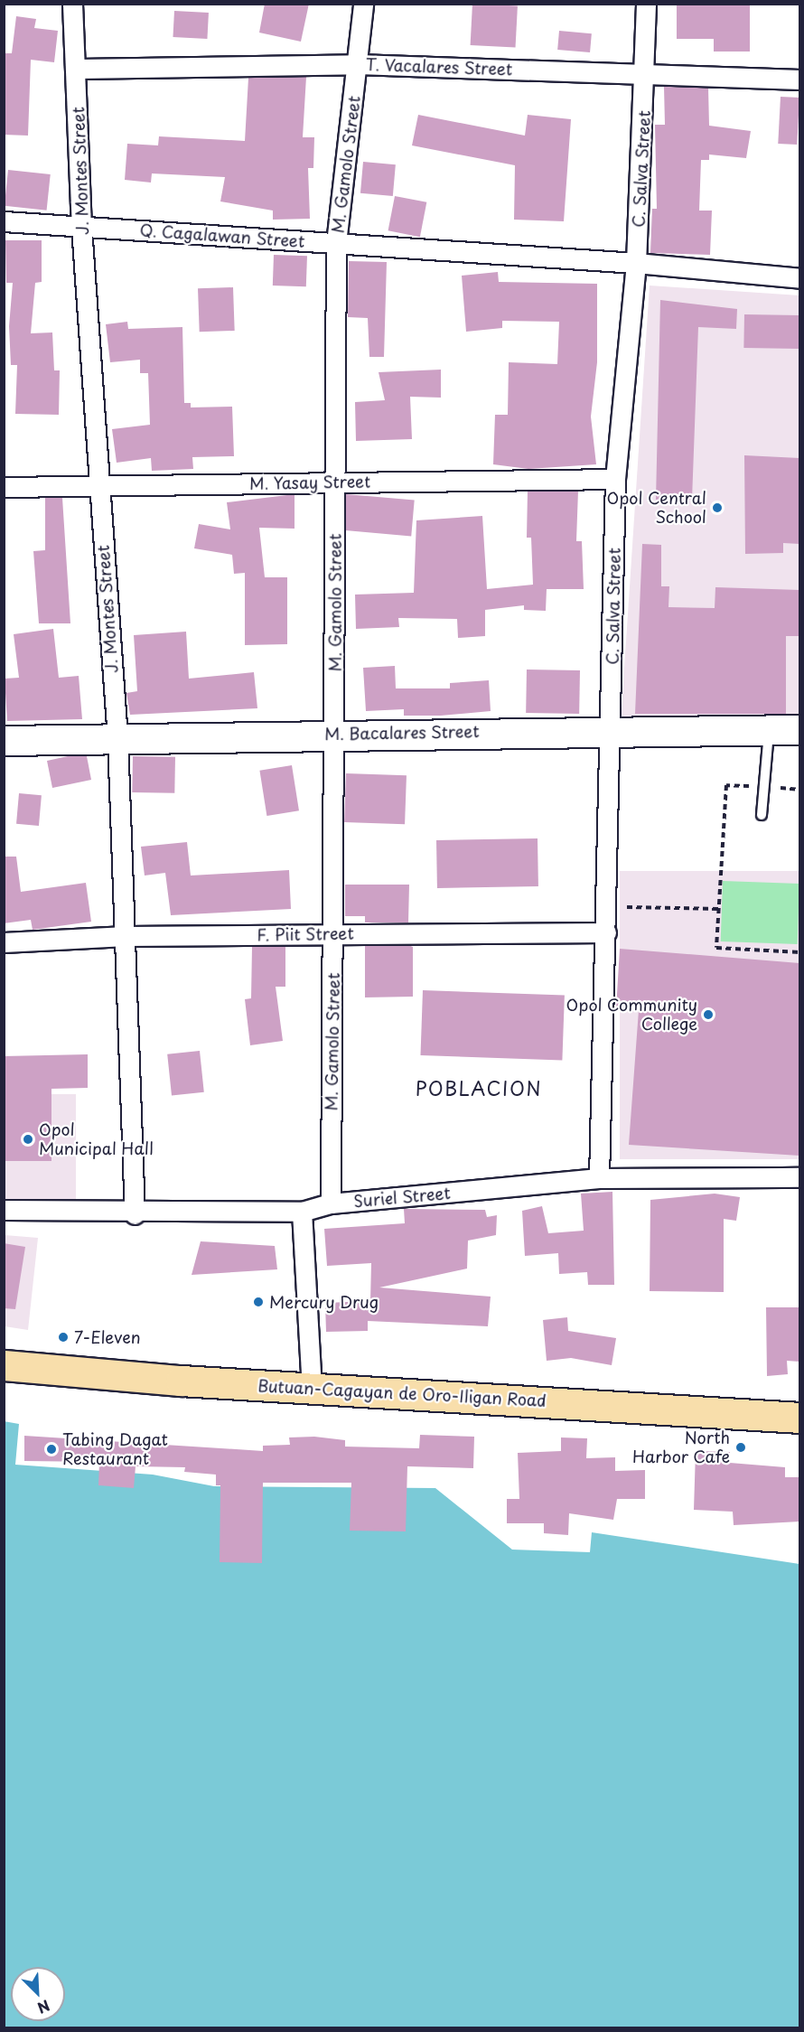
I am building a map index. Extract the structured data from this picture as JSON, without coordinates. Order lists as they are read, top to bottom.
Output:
{
  "streets": {
    "highway": ["Butuan-Cagayan de Oro-Iligan Road"],
    "street": [
      "T. Vacalares Street",
      "M. Gamolo Street",
      "C. Salva Street",
      "J. Montes Street",
      "Q. Cagalawan Street",
      "M. Yasay Street",
      "M. Bacalares Street",
      "F. Piit Street",
      "Suriel Street"
    ]
  },
  "crossings": [
    ["T. Vacalares Street", "M. Gamolo Street"],
    ["T. Vacalares Street", "C. Salva Street"],
    ["T. Vacalares Street", "J. Montes Street"],
    ["M. Gamolo Street", "Q. Cagalawan Street"],
    ["M. Gamolo Street", "M. Yasay Street"],
    ["M. Gamolo Street", "M. Bacalares Street"],
    ["M. Gamolo Street", "F. Piit Street"],
    ["M. Gamolo Street", "Suriel Street"],
    ["C. Salva Street", "Q. Cagalawan Street"],
    ["C. Salva Street", "M. Yasay Street"],
    ["C. Salva Street", "M. Bacalares Street"],
    ["C. Salva Street", "F. Piit Street"],
    ["C. Salva Street", "Suriel Street"],
    ["J. Montes Street", "Q. Cagalawan Street"],
    ["J. Montes Street", "M. Yasay Street"],
    ["J. Montes Street", "M. Bacalares Street"],
    ["J. Montes Street", "F. Piit Street"],
    ["J. Montes Street", "Suriel Street"]
  ],
  "districts": ["POBLACION"],
  "places": [
    "Opol Central School",
    "Opol Community College",
    "Opol Municipal Hall",
    "Mercury Drug",
    "7-Eleven",
    "North Harbor Cafe",
    "Tabing Dagat Restaurant"
  ],
  "north": "bottom right"
}
